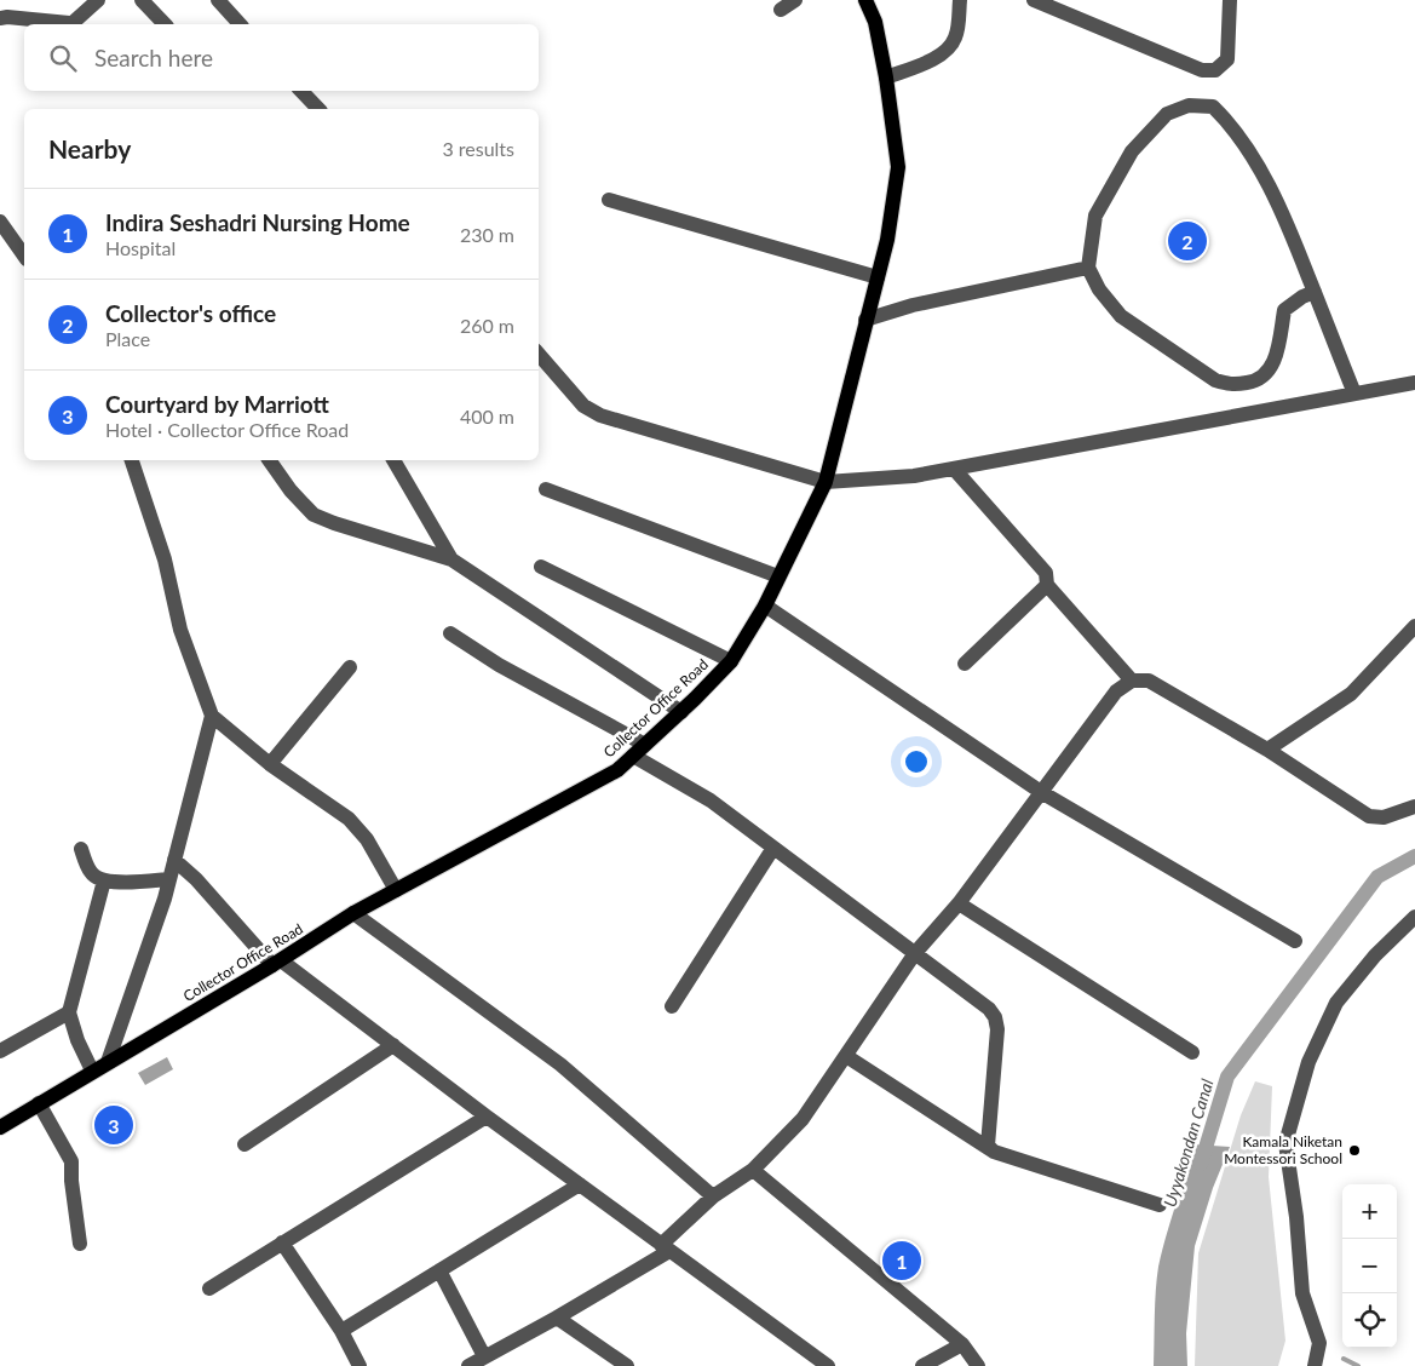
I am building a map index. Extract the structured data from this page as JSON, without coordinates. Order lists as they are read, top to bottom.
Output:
{
  "streets": {
    "main road": ["Collector Office Road"]
  },
  "water": ["Uyyakondan Canal"],
  "places": ["Kamala Niketan Montessori School"],
  "page": {
    "search": "Search here",
    "heading": ["Nearby", "3 results"],
    "list": [
      {
        "mark": "1",
        "name": "Indira Seshadri Nursing Home",
        "note": "Hospital",
        "value": "230 m"
      },
      {
        "mark": "2",
        "name": "Collector's office",
        "note": "Place",
        "value": "260 m"
      },
      {
        "mark": "3",
        "name": "Courtyard by Marriott",
        "note": "Hotel · Collector Office Road",
        "value": "400 m"
      }
    ],
    "pins": ["2", "3", "1"],
    "map_buttons": ["+", "−"]
  }
}
